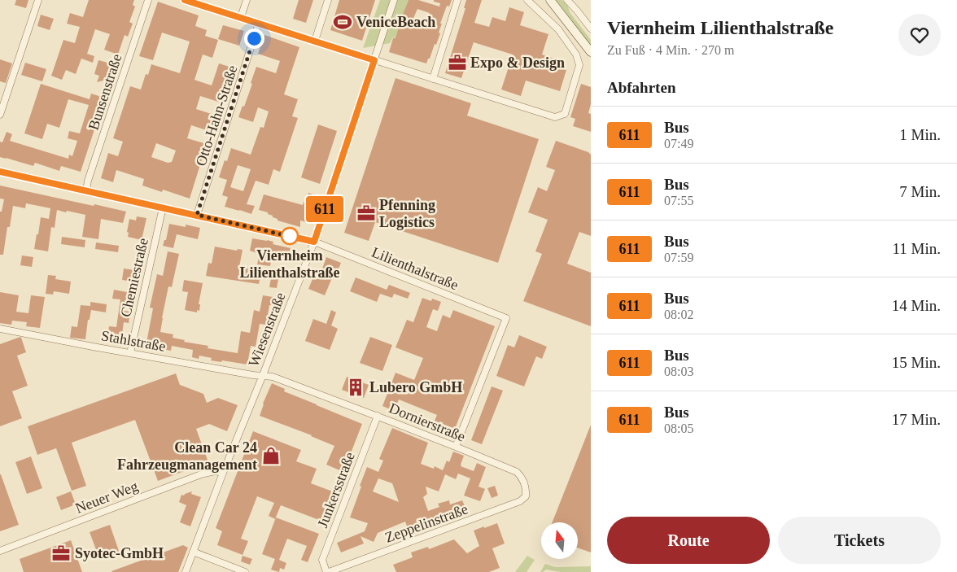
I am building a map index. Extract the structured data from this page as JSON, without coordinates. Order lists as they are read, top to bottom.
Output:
{
  "streets": {
    "street": [
      "Bunsenstraße",
      "Otto-Hahn-Straße",
      "Lilienthalstraße",
      "Chemiestraße",
      "Wiesenstraße",
      "Stahlstraße",
      "Dornierstraße",
      "Junkersstraße",
      "Neuer Weg",
      "Zeppelinstraße"
    ]
  },
  "crossings": [
    ["Bunsenstraße", "Lilienthalstraße"],
    ["Otto-Hahn-Straße", "Lilienthalstraße"],
    ["Lilienthalstraße", "Chemiestraße"],
    ["Lilienthalstraße", "Wiesenstraße"],
    ["Lilienthalstraße", "Dornierstraße"],
    ["Chemiestraße", "Stahlstraße"],
    ["Wiesenstraße", "Stahlstraße"],
    ["Wiesenstraße", "Dornierstraße"],
    ["Wiesenstraße", "Neuer Weg"],
    ["Stahlstraße", "Dornierstraße"],
    ["Dornierstraße", "Junkersstraße"],
    ["Dornierstraße", "Zeppelinstraße"],
    ["Junkersstraße", "Zeppelinstraße"]
  ],
  "places": {
    "sports": ["VeniceBeach"],
    "office": ["Expo & Design", "Pfenning Logistics", "Syotec-GmbH"],
    "other": ["Viernheim Lilienthalstraße"],
    "building": ["Lubero GmbH"],
    "shop": ["Clean Car 24 Fahrzeugmanagement"]
  },
  "lines": ["bus line 611"],
  "north": "top",
  "page": {
    "on_map": "611",
    "heading": [
      ["Viernheim Lilienthalstraße", "Zu Fuß · 4 Min. · 270 m"],
      "Abfahrten"
    ],
    "list": [
      {
        "mark": "611",
        "name": "Bus",
        "note": "07:49",
        "value": "1 Min."
      },
      {
        "mark": "611",
        "name": "Bus",
        "note": "07:55",
        "value": "7 Min."
      },
      {
        "mark": "611",
        "name": "Bus",
        "note": "07:59",
        "value": "11 Min."
      },
      {
        "mark": "611",
        "name": "Bus",
        "note": "08:02",
        "value": "14 Min."
      },
      {
        "mark": "611",
        "name": "Bus",
        "note": "08:03",
        "value": "15 Min."
      },
      {
        "mark": "611",
        "name": "Bus",
        "note": "08:05",
        "value": "17 Min."
      }
    ],
    "buttons": ["Route", "Tickets"]
  }
}
